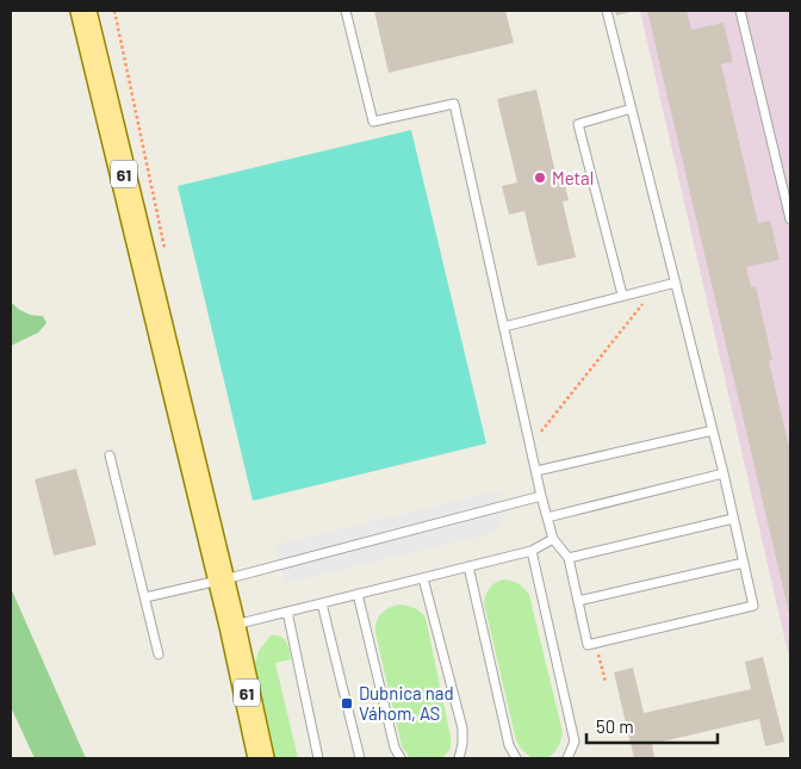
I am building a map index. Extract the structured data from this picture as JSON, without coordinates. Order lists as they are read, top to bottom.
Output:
{
  "streets": {
    "main road": ["61"]
  },
  "places": {
    "other": ["Metal"],
    "transit": ["Dubnica nad Váhom, AS"]
  },
  "scale_bar": "50 m"
}
